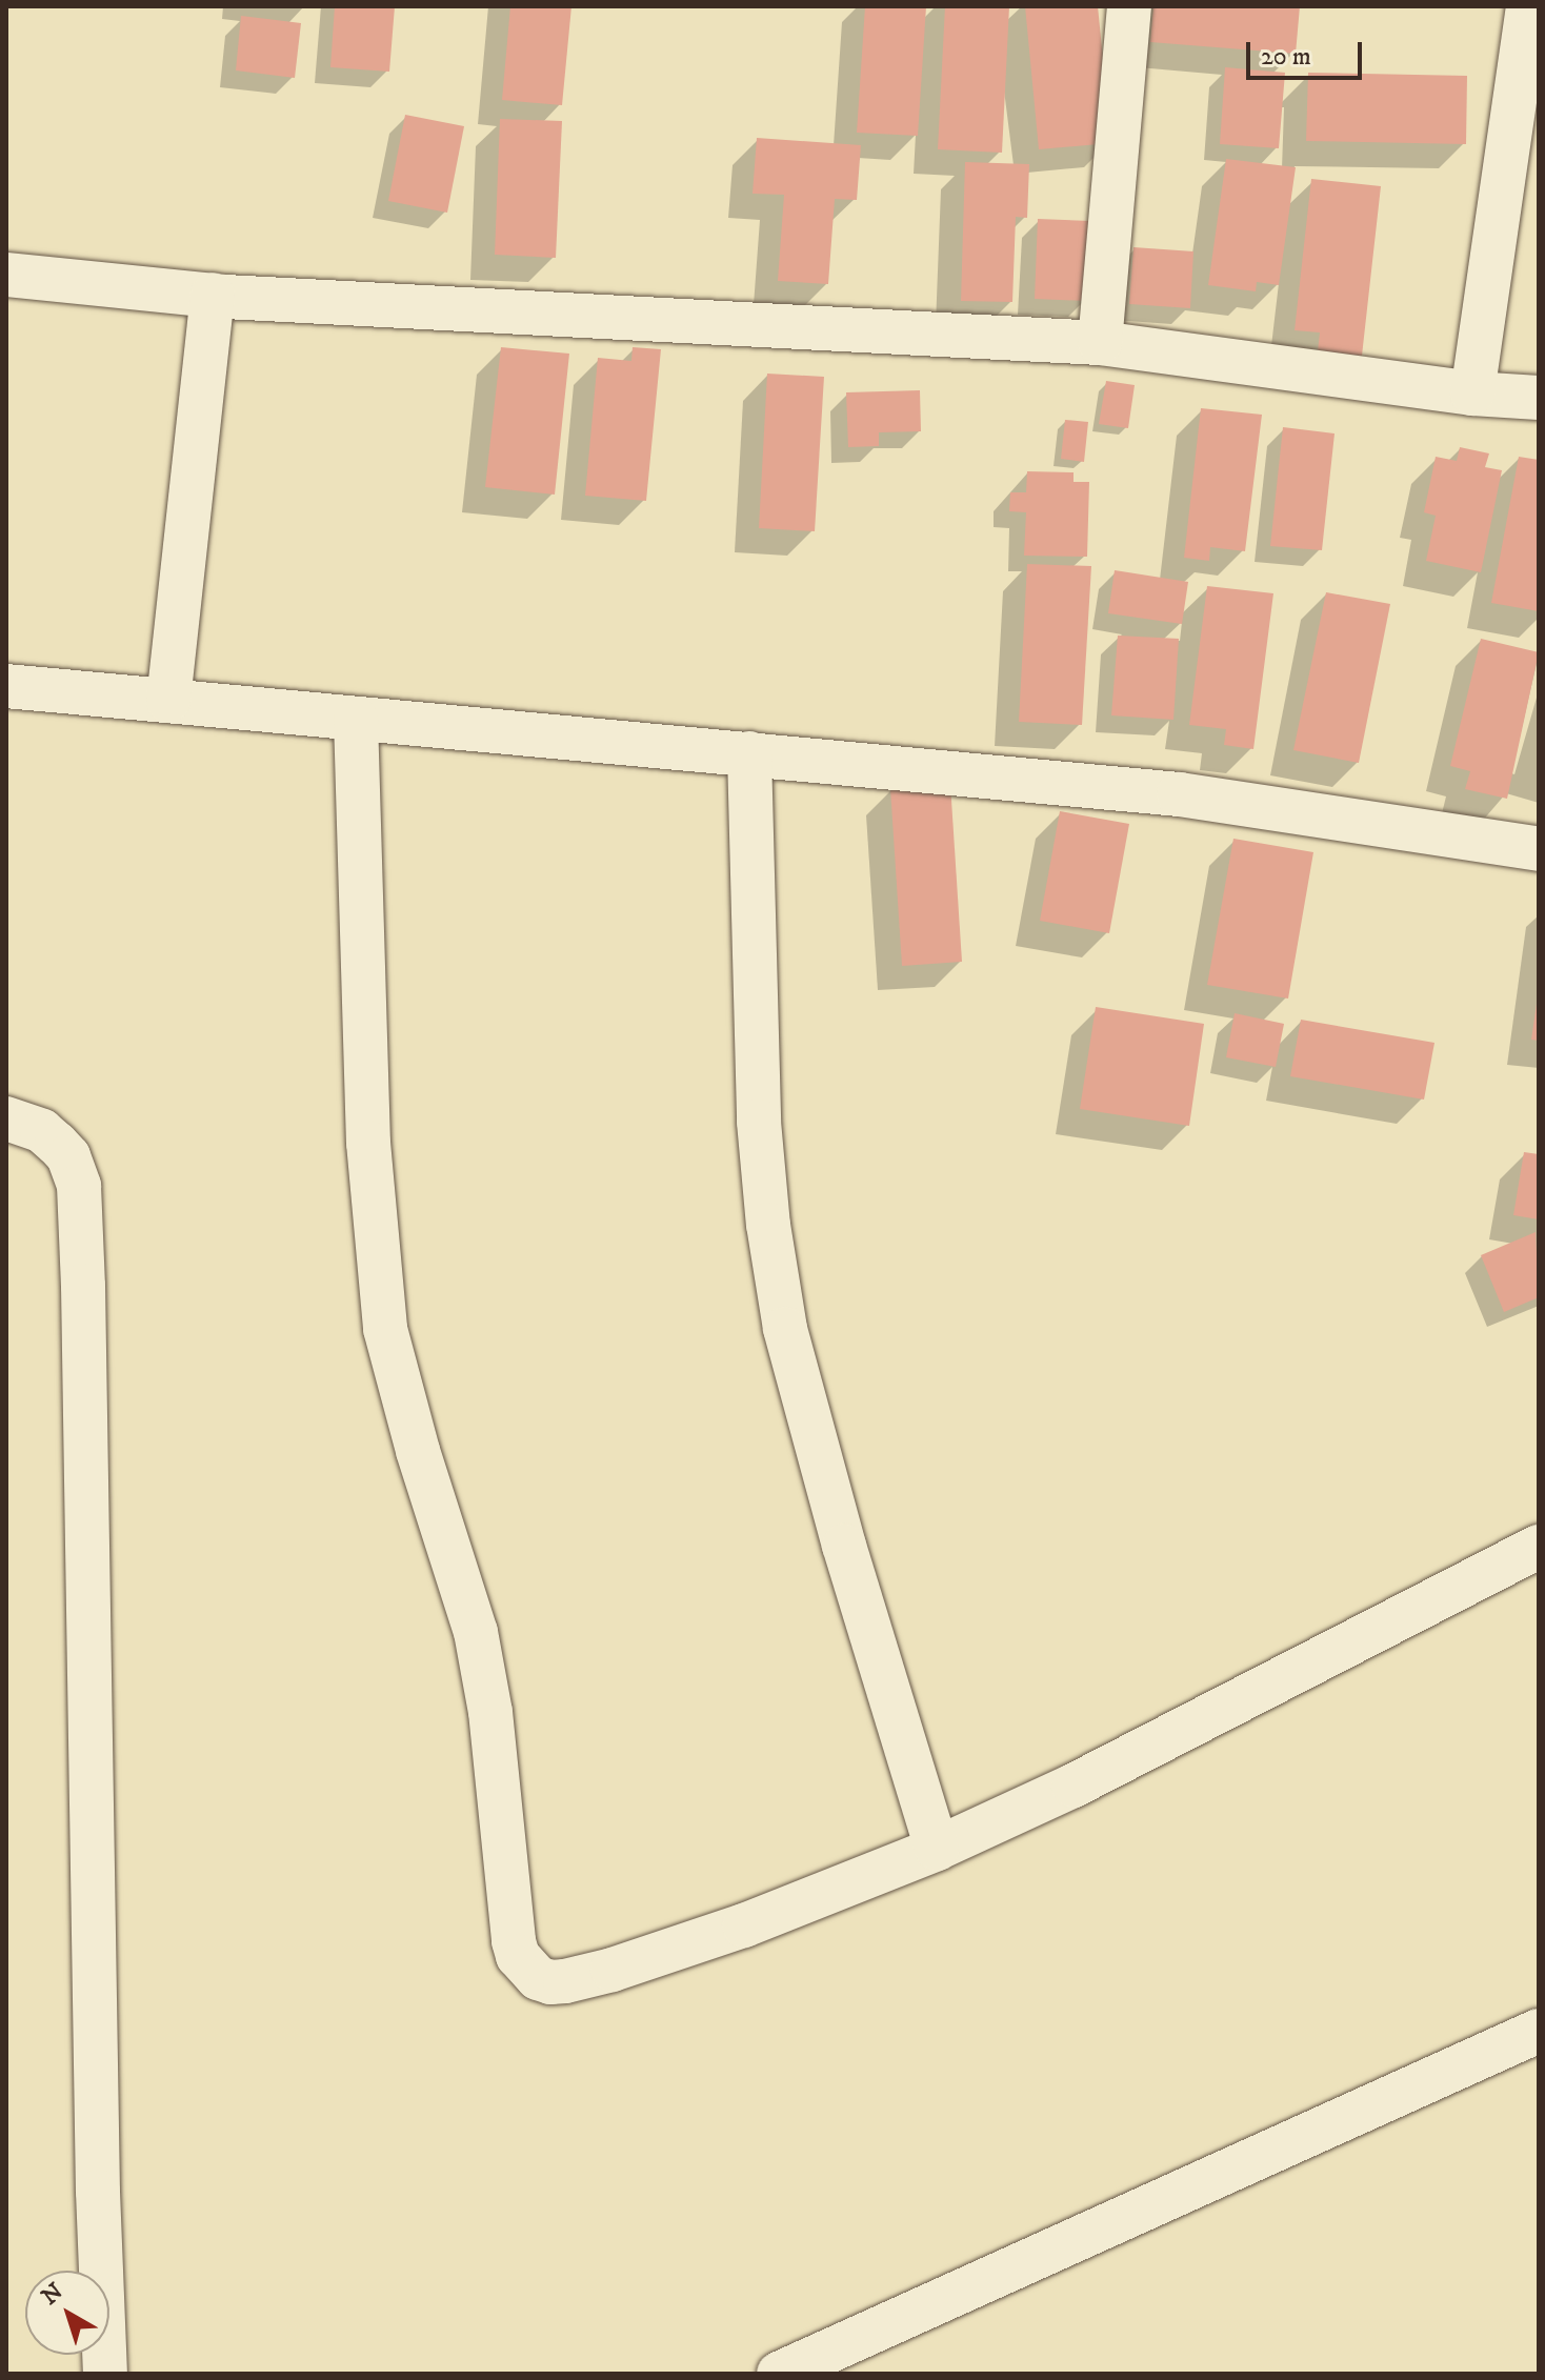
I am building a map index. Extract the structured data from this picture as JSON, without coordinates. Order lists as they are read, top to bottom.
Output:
{
  "scale_bar": "20 m",
  "north": "top left"
}
